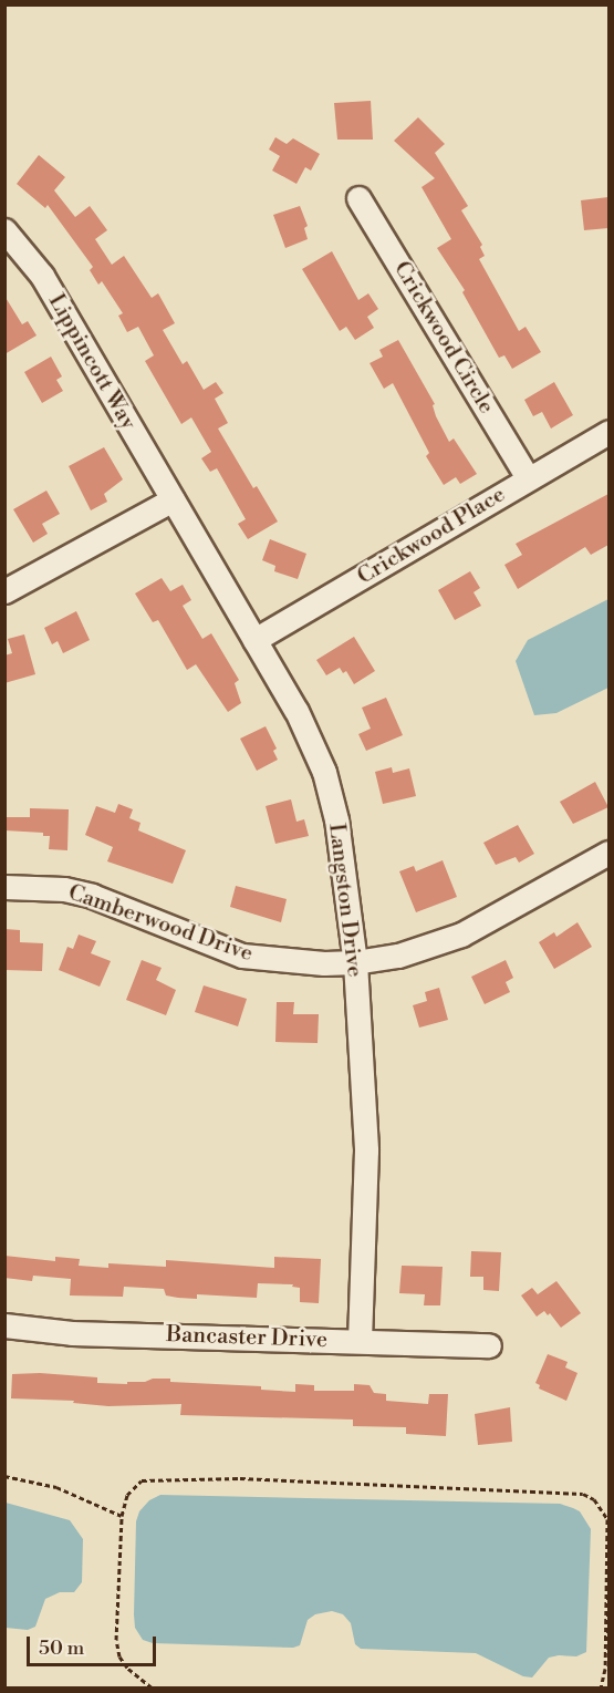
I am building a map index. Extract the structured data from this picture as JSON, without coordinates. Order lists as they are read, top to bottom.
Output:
{
  "streets": {
    "street": [
      "Crickwood Circle",
      "Lippincott Way",
      "Crickwood Place",
      "Langston Drive",
      "Camberwood Drive",
      "Bancaster Drive"
    ]
  },
  "crossings": [
    ["Crickwood Circle", "Crickwood Place"],
    ["Lippincott Way", "Langston Drive"],
    ["Crickwood Place", "Langston Drive"],
    ["Langston Drive", "Camberwood Drive"],
    ["Langston Drive", "Bancaster Drive"]
  ],
  "scale_bar": "50 m"
}
